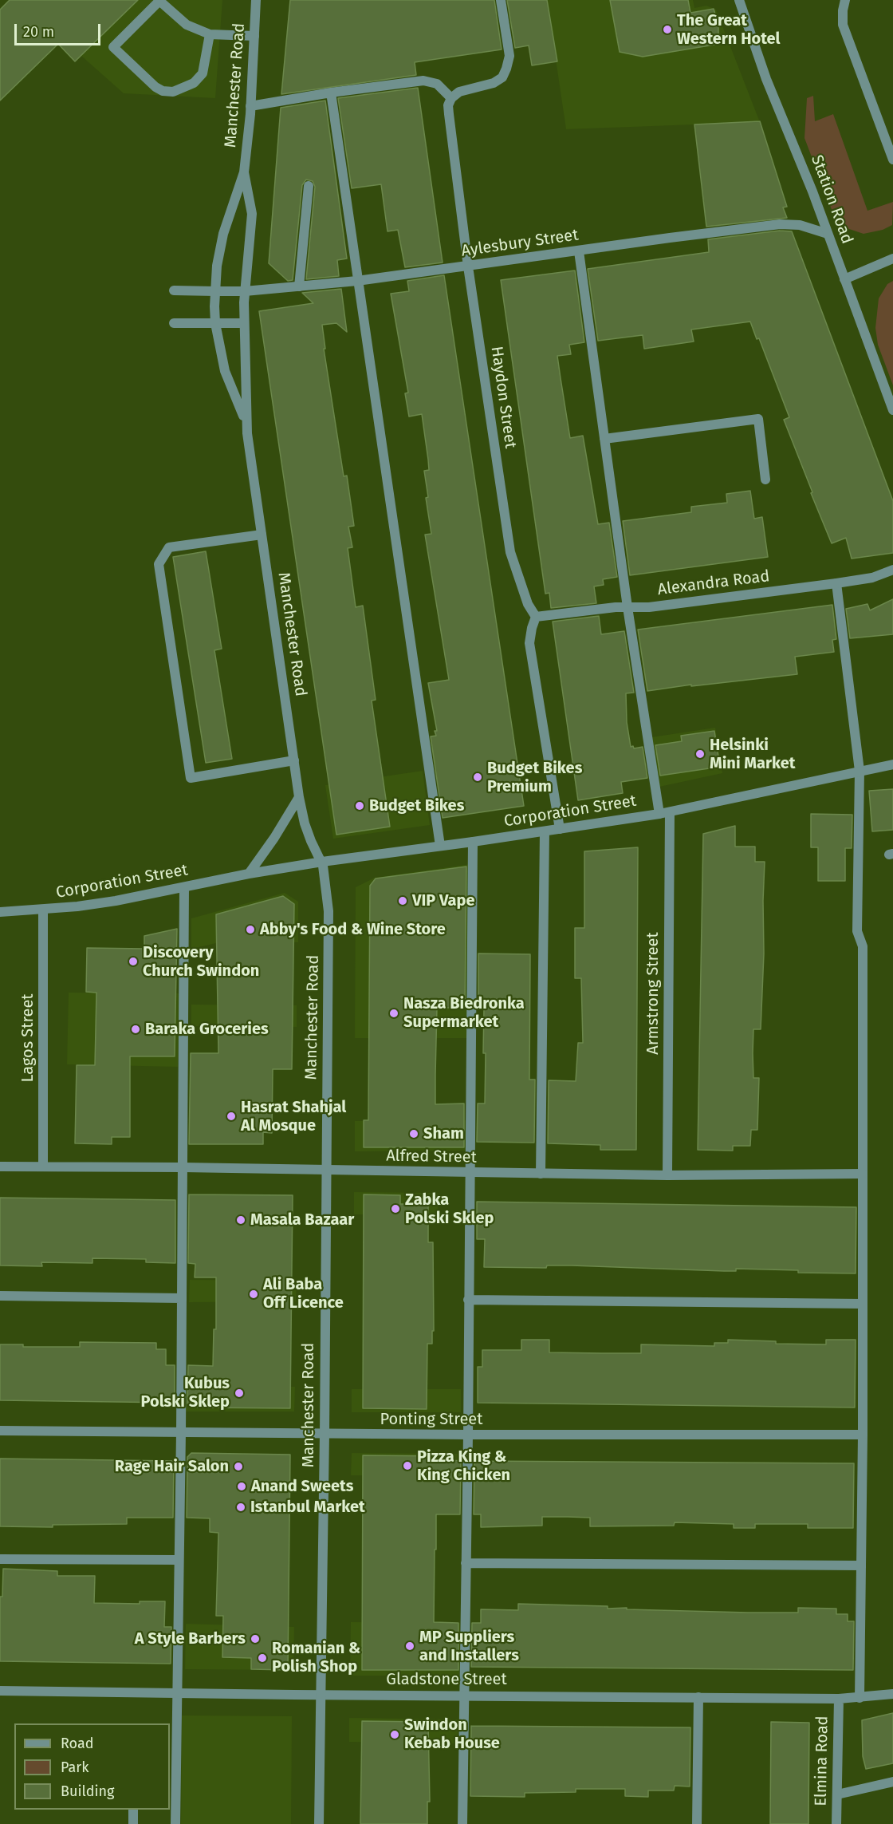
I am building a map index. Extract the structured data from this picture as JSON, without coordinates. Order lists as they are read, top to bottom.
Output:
{
  "streets": {
    "street": [
      "Manchester Road",
      "Station Road",
      "Aylesbury Street",
      "Haydon Street",
      "Alexandra Road",
      "Corporation Street",
      "Armstrong Street",
      "Lagos Street",
      "Alfred Street",
      "Ponting Street",
      "Gladstone Street",
      "Elmina Road"
    ]
  },
  "crossings": [
    ["Manchester Road", "Aylesbury Street"],
    ["Manchester Road", "Corporation Street"],
    ["Manchester Road", "Alfred Street"],
    ["Manchester Road", "Ponting Street"],
    ["Manchester Road", "Gladstone Street"],
    ["Station Road", "Aylesbury Street"],
    ["Aylesbury Street", "Haydon Street"],
    ["Haydon Street", "Alexandra Road"],
    ["Corporation Street", "Armstrong Street"],
    ["Corporation Street", "Lagos Street"],
    ["Armstrong Street", "Alfred Street"],
    ["Lagos Street", "Alfred Street"],
    ["Gladstone Street", "Elmina Road"]
  ],
  "places": [
    "The Great Western Hotel",
    "Helsinki Mini Market",
    "Budget Bikes Premium",
    "Budget Bikes",
    "VIP Vape",
    "Abby's Food & Wine Store",
    "Discovery Church Swindon",
    "Nasza Biedronka Supermarket",
    "Baraka Groceries",
    "Hasrat Shahjal Al Mosque",
    "Sham",
    "Zabka Polski Sklep",
    "Masala Bazaar",
    "Ali Baba Off Licence",
    "Kubus Polski Sklep",
    "Pizza King & King Chicken",
    "Rage Hair Salon",
    "Anand Sweets",
    "Istanbul Market",
    "A Style Barbers",
    "MP Suppliers and Installers",
    "Romanian & Polish Shop",
    "Swindon Kebab House"
  ],
  "legend": ["Road", "Park", "Building"],
  "scale_bar": "20 m"
}
